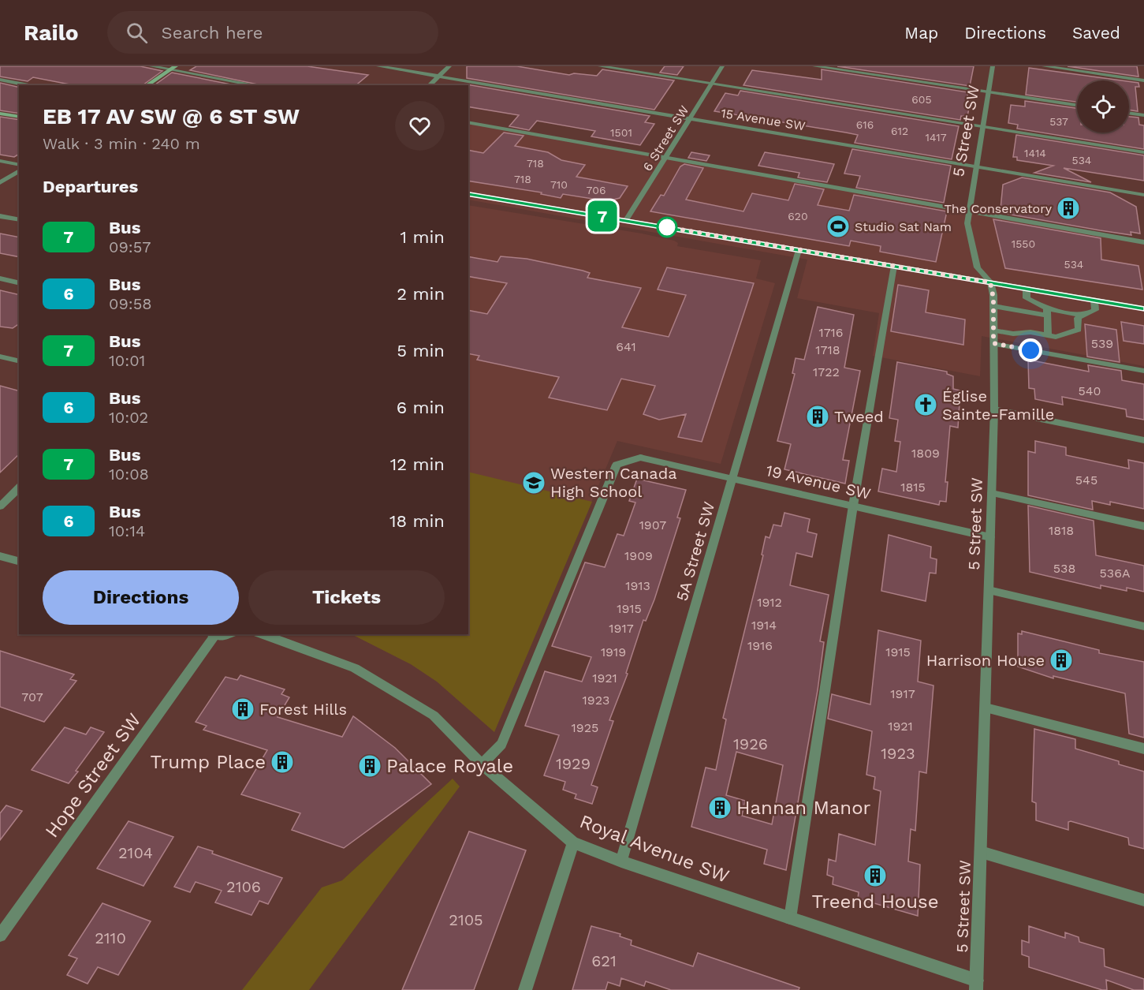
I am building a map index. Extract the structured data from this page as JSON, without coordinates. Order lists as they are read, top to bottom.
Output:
{
  "streets": {
    "street": [
      "15 Avenue SW",
      "5 Street SW",
      "6 Street SW",
      "19 Avenue SW",
      "5A Street SW",
      "Hope Street SW",
      "Royal Avenue SW"
    ]
  },
  "crossings": [
    ["15 Avenue SW", "5 Street SW"],
    ["15 Avenue SW", "6 Street SW"],
    ["5 Street SW", "19 Avenue SW"],
    ["5 Street SW", "Royal Avenue SW"],
    ["19 Avenue SW", "5A Street SW"],
    ["19 Avenue SW", "Royal Avenue SW"],
    ["5A Street SW", "Royal Avenue SW"]
  ],
  "places": {
    "building": [
      "The Conservatory",
      "Tweed",
      "Harrison House",
      "Forest Hills",
      "Trump Place",
      "Palace Royale",
      "Hannan Manor",
      "Treend House"
    ],
    "sports": ["Studio Sat Nam"],
    "church": ["Église Sainte-Famille"],
    "school or university": ["Western Canada High School"]
  },
  "lines": ["bus line 7"],
  "house_numbers": [
    "605",
    "537",
    "616",
    "612",
    "1501",
    "1417",
    "1414",
    "534",
    "718",
    "718",
    "710",
    "706",
    "620",
    "1550",
    "534",
    "1716",
    "539",
    "641",
    "1718",
    "1722",
    "540",
    "1809",
    "545",
    "1815",
    "1907",
    "1818",
    "1909",
    "538",
    "536A",
    "1913",
    "1912",
    "1915",
    "1914",
    "1917",
    "1916",
    "1919",
    "1915",
    "1921",
    "1917",
    "707",
    "1923",
    "1921",
    "1925",
    "1926",
    "1923",
    "1929",
    "2104",
    "2106",
    "2105",
    "2110",
    "621"
  ],
  "page": {
    "header": "Railo",
    "search": "Search here",
    "nav": ["Map", "Directions", "Saved"],
    "on_map": "7",
    "heading": [
      ["EB 17 AV SW @ 6 ST SW", "Walk · 3 min · 240 m"],
      "Departures"
    ],
    "list": [
      {
        "mark": "7",
        "name": "Bus",
        "note": "09:57",
        "value": "1 min"
      },
      {
        "mark": "6",
        "name": "Bus",
        "note": "09:58",
        "value": "2 min"
      },
      {
        "mark": "7",
        "name": "Bus",
        "note": "10:01",
        "value": "5 min"
      },
      {
        "mark": "6",
        "name": "Bus",
        "note": "10:02",
        "value": "6 min"
      },
      {
        "mark": "7",
        "name": "Bus",
        "note": "10:08",
        "value": "12 min"
      },
      {
        "mark": "6",
        "name": "Bus",
        "note": "10:14",
        "value": "18 min"
      }
    ],
    "buttons": ["Directions", "Tickets"]
  }
}
